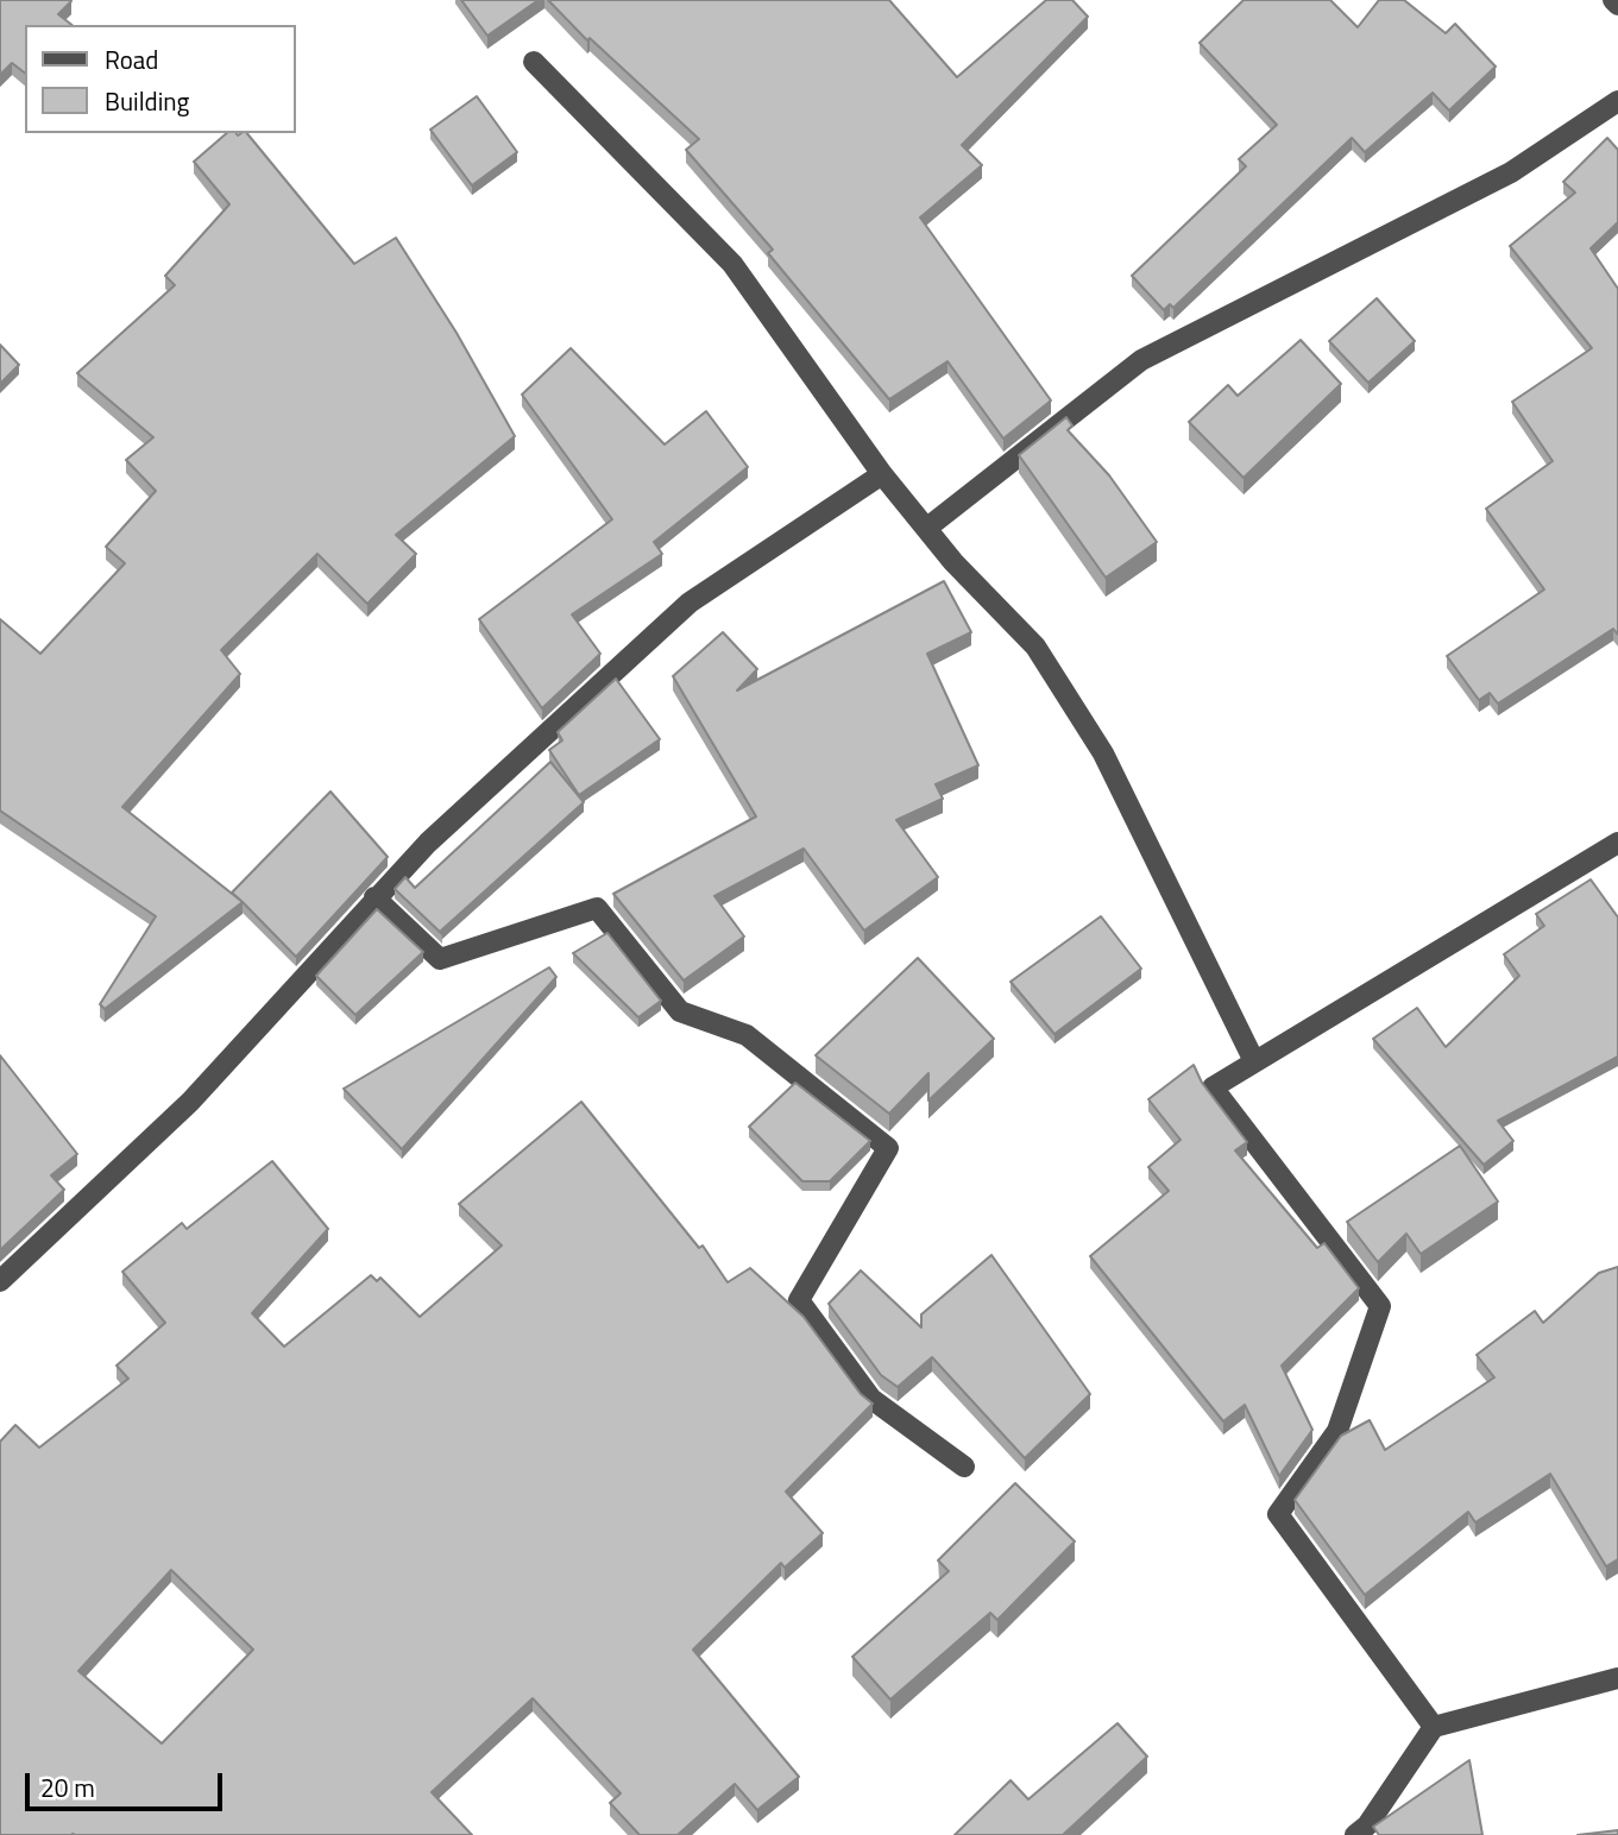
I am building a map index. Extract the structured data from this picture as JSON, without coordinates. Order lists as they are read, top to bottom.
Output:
{
  "legend": ["Road", "Building"],
  "scale_bar": "20 m"
}
